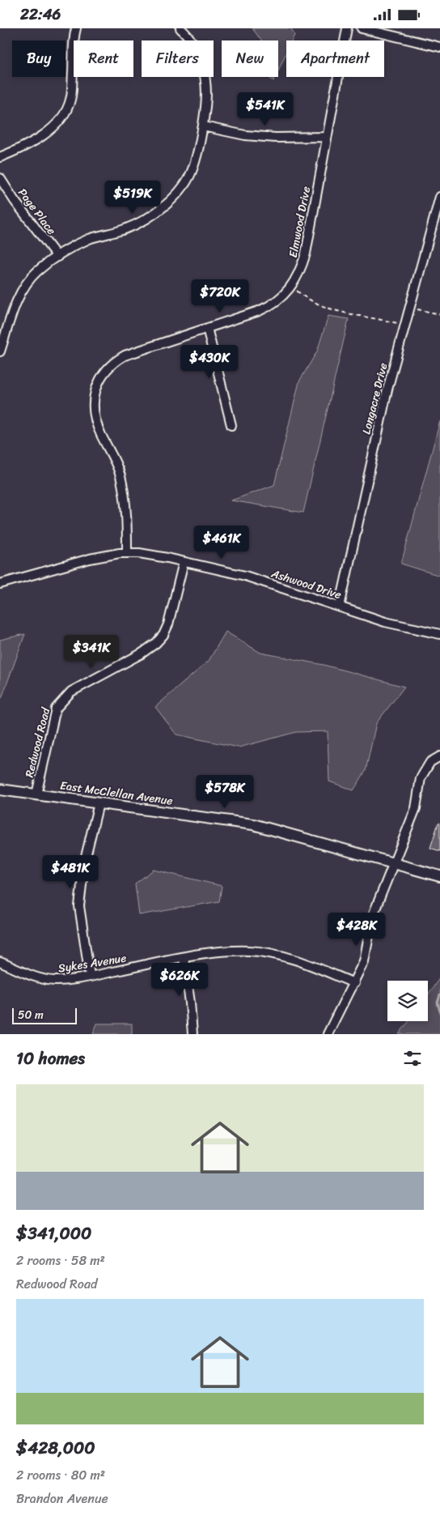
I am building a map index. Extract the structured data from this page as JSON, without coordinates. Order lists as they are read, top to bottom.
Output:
{
  "streets": {
    "street": [
      "Page Place",
      "Elmwood Drive",
      "Longacre Drive",
      "Ashwood Drive",
      "Redwood Road",
      "East McClellan Avenue",
      "Sykes Avenue"
    ]
  },
  "crossings": [
    ["Elmwood Drive", "Ashwood Drive"],
    ["Longacre Drive", "Ashwood Drive"],
    ["Ashwood Drive", "Redwood Road"],
    ["Redwood Road", "East McClellan Avenue"]
  ],
  "scale_bar": "50 m",
  "page": {
    "status": "22:46",
    "chip": [
      "Buy",
      "Rent",
      "Filters",
      "New",
      "Apartment"
    ],
    "price": [
      "$541K",
      "$519K",
      "$720K",
      "$430K",
      "$461K",
      "$341K",
      "$578K",
      "$481K",
      "$428K",
      "$626K"
    ],
    "scale": "50 m",
    "heading": "10 homes",
    "list": [
      {
        "name": "$341,000",
        "note": "2 rooms · 58 m² · Redwood Road"
      },
      {
        "name": "$428,000",
        "note": "2 rooms · 80 m² · Brandon Avenue"
      }
    ]
  }
}
